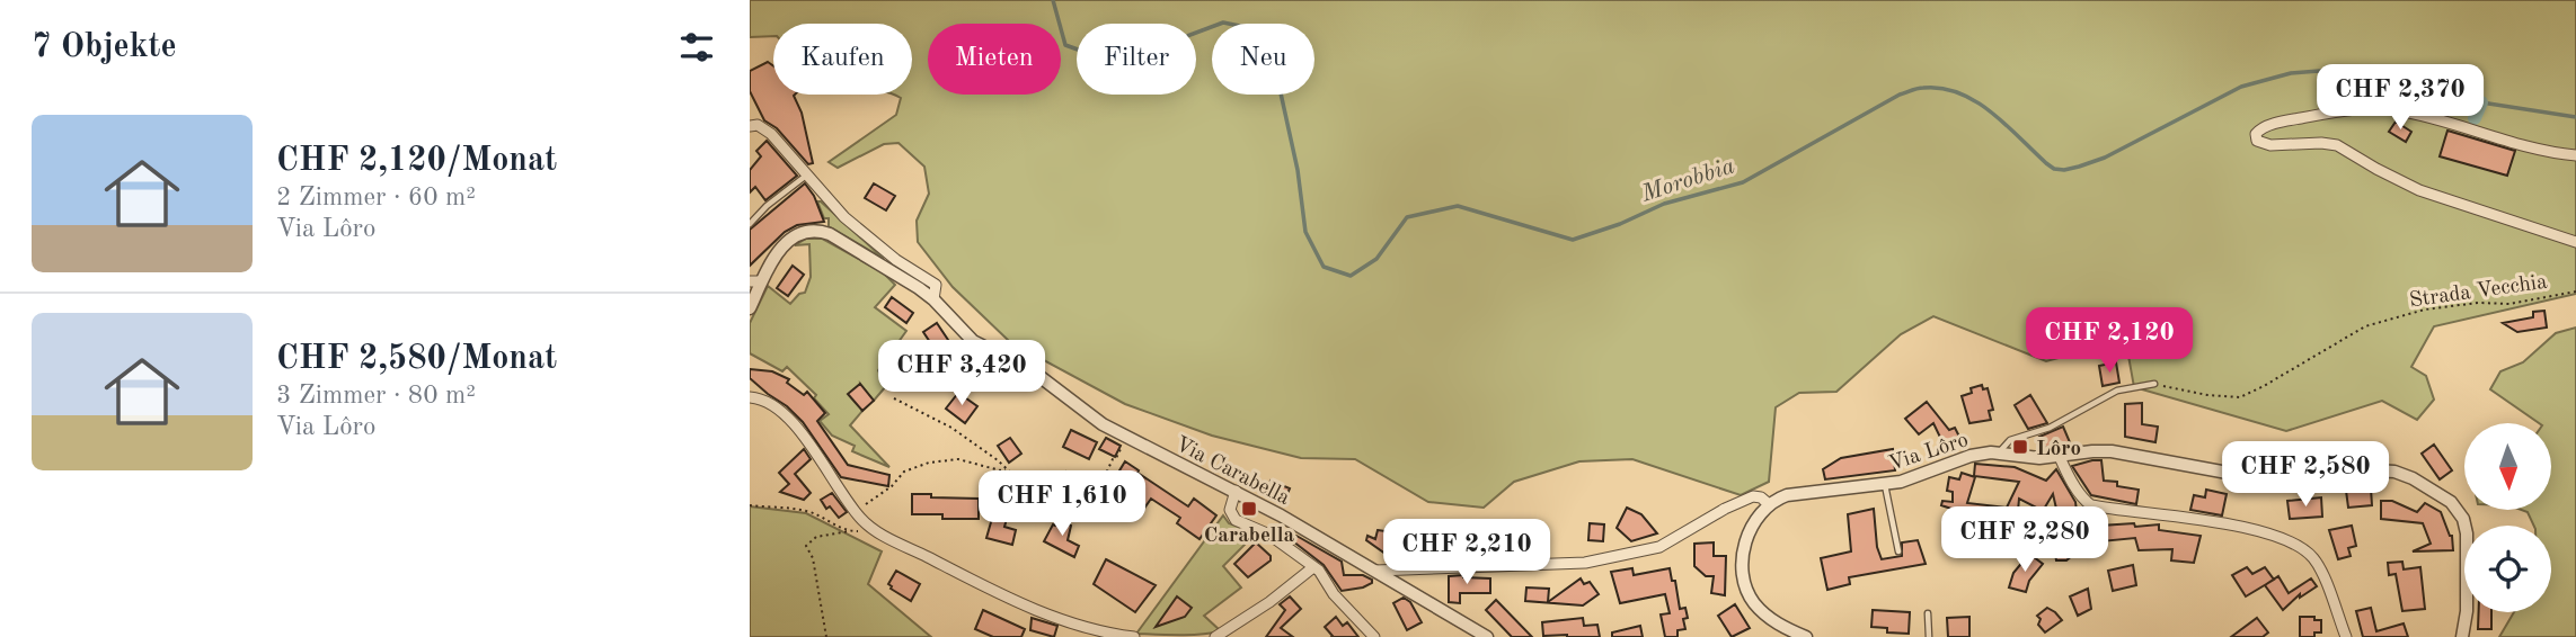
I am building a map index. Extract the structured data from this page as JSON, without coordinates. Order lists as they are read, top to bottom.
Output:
{
  "streets": {
    "street": ["Via Lôro", "Via Carabella"],
    "path": ["Strada Vecchia"]
  },
  "water": ["Morobbia"],
  "places": {
    "transit": ["Lôro", "Carabella"]
  },
  "north": "bottom",
  "page": {
    "heading": "7 Objekte",
    "chip": [
      "Kaufen",
      "Mieten",
      "Filter",
      "Neu"
    ],
    "price": [
      "CHF 2,370",
      "CHF 2,120",
      "CHF 3,420",
      "CHF 2,580",
      "CHF 1,610",
      "CHF 2,280",
      "CHF 2,210"
    ],
    "list": [
      {
        "name": "CHF 2,120/Monat",
        "note": "2 Zimmer · 60 m² · Via Lôro"
      },
      {
        "name": "CHF 2,580/Monat",
        "note": "3 Zimmer · 80 m² · Via Lôro"
      }
    ]
  }
}
